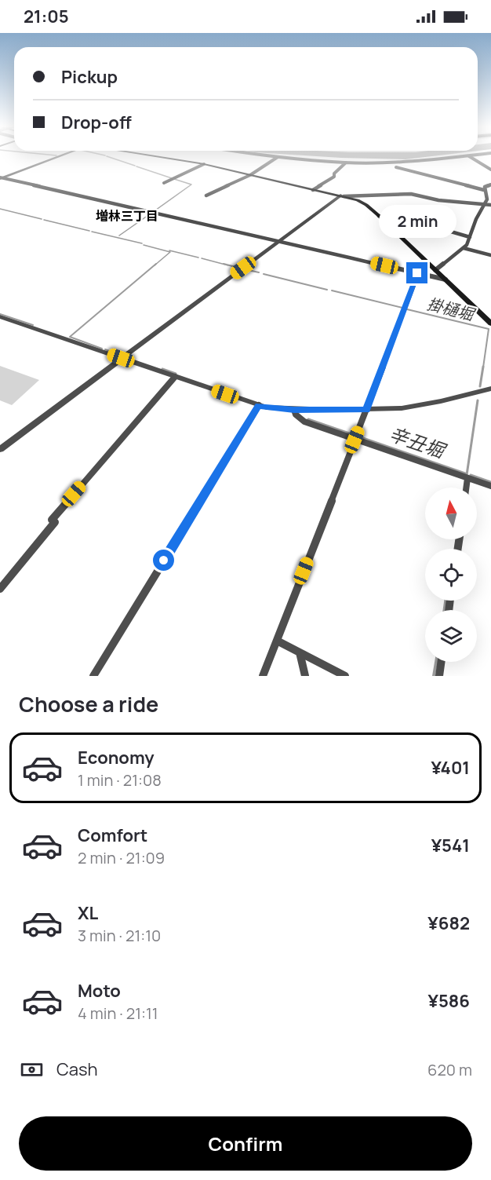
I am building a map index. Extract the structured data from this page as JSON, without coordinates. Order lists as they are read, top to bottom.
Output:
{
  "districts": ["増林三丁目"],
  "water": ["掛樋堀", "辛丑堀"],
  "north": "top",
  "page": {
    "status": "21:05",
    "banner": ["Pickup", "Drop-off"],
    "bubble": "2 min",
    "heading": "Choose a ride",
    "list": [
      {
        "name": "Economy",
        "note": "1 min · 21:08",
        "value": "¥401"
      },
      {
        "name": "Comfort",
        "note": "2 min · 21:09",
        "value": "¥541"
      },
      {
        "name": "XL",
        "note": "3 min · 21:10",
        "value": "¥682"
      },
      {
        "name": "Moto",
        "note": "4 min · 21:11",
        "value": "¥586"
      }
    ],
    "pay": ["Cash", "620 m"],
    "buttons": "Confirm"
  }
}
